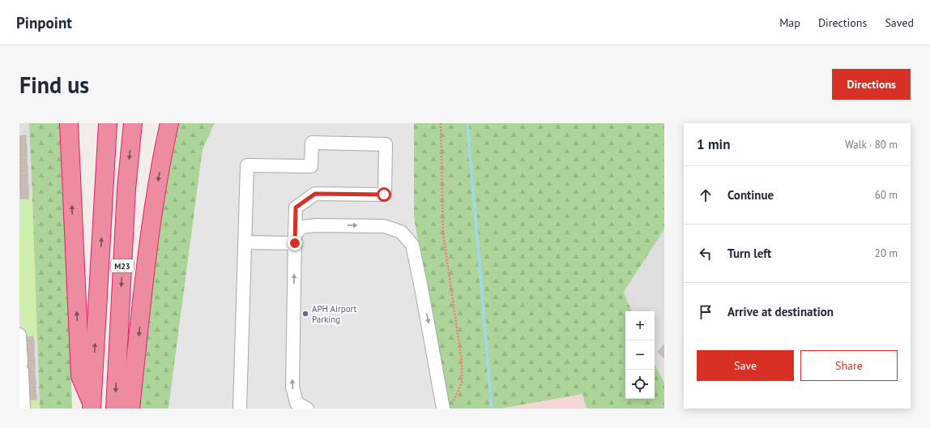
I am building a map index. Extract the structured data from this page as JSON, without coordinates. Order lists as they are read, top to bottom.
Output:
{
  "streets": {
    "highway": ["M23"]
  },
  "places": ["APH Airport Parking"],
  "page": {
    "header": "Pinpoint",
    "nav": ["Map", "Directions", "Saved"],
    "buttons": [
      "Directions",
      ["Save", "Share"]
    ],
    "title": "Find us",
    "heading": ["1 min", "Walk · 80 m"],
    "list": [
      ["Continue", "60 m"],
      ["Turn left", "20 m"],
      "Arrive at destination"
    ],
    "map_buttons": ["+", "−"]
  }
}
